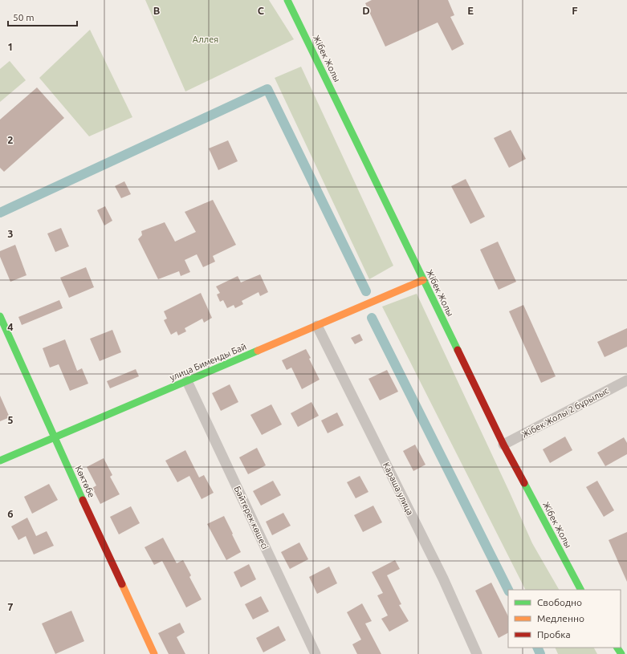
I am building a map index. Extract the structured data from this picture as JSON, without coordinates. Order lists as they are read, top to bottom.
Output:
{
  "streets": {
    "street": [
      "Жібек Жолы",
      "улица Бименды Бай",
      "Жібек Жолы 2 бұрылыс",
      "Көктөбе",
      "Караша улица",
      "Бәйтерек көшесі"
    ]
  },
  "crossings": [
    ["Жібек Жолы", "улица Бименды Бай"],
    ["Жібек Жолы", "Жібек Жолы 2 бұрылыс"],
    ["улица Бименды Бай", "Көктөбе"],
    ["улица Бименды Бай", "Караша улица"],
    ["улица Бименды Бай", "Бәйтерек көшесі"]
  ],
  "parks": ["Аллея"],
  "legend": ["Свободно", "Медленно", "Пробка"],
  "scale_bar": "50 m",
  "grid": {
    "columns": [
      "B",
      "C",
      "D",
      "E",
      "F"
    ],
    "rows": [
      "1",
      "2",
      "3",
      "4",
      "5",
      "6",
      "7"
    ]
  }
}
